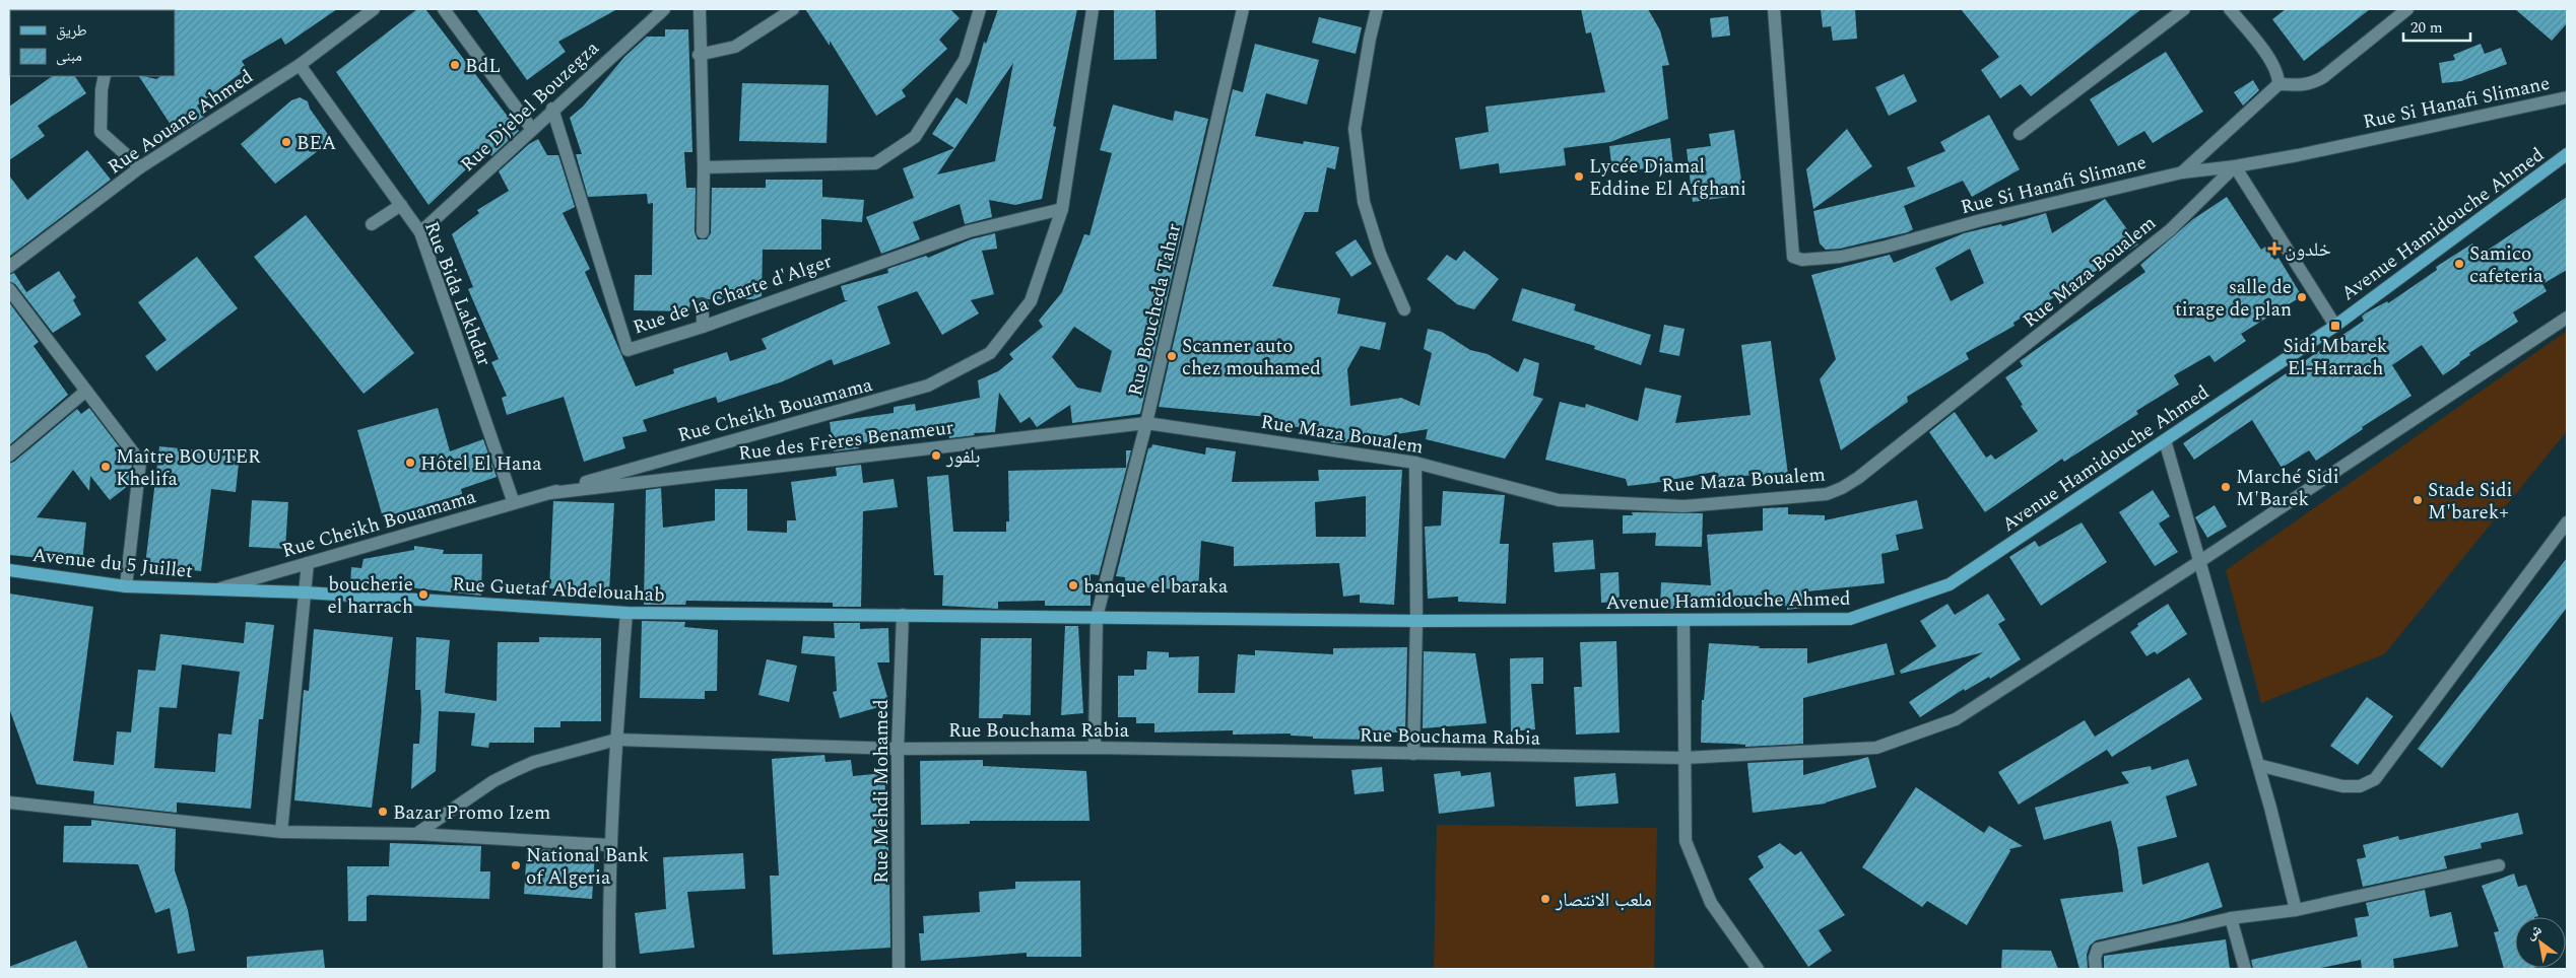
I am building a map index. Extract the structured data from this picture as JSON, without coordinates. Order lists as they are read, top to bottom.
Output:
{
  "streets": {
    "main road": ["Avenue Hamidouche Ahmed", "Avenue du 5 Juillet", "Rue Guetaf Abdelouahab"],
    "street": [
      "Rue Si Hanafi Slimane",
      "Rue Djebel Bouzegza",
      "Rue Aouane Ahmed",
      "Rue Maza Boualem",
      "Rue Bida Lakhdar",
      "Rue de la Charte d'Alger",
      "Rue Boucheda Tahar",
      "Rue Cheikh Bouamama",
      "Rue des Frères Benameur",
      "Rue Bouchama Rabia",
      "Rue Mehdi Mohamed"
    ]
  },
  "crossings": [
    ["Rue Si Hanafi Slimane", "Rue Maza Boualem"],
    ["Rue Djebel Bouzegza", "Rue Bida Lakhdar"],
    ["Rue Djebel Bouzegza", "Rue de la Charte d'Alger"],
    ["Rue Aouane Ahmed", "Rue Bida Lakhdar"],
    ["Avenue Hamidouche Ahmed", "Rue Boucheda Tahar"],
    ["Avenue Hamidouche Ahmed", "Rue Guetaf Abdelouahab"],
    ["Avenue Hamidouche Ahmed", "Rue Mehdi Mohamed"],
    ["Rue Maza Boualem", "Rue Boucheda Tahar"],
    ["Rue Maza Boualem", "Rue des Frères Benameur"],
    ["Rue Bida Lakhdar", "Rue Cheikh Bouamama"],
    ["Rue de la Charte d'Alger", "Rue Cheikh Bouamama"],
    ["Rue Boucheda Tahar", "Rue des Frères Benameur"],
    ["Rue Boucheda Tahar", "Rue Bouchama Rabia"],
    ["Rue Cheikh Bouamama", "Rue des Frères Benameur"],
    ["Rue Cheikh Bouamama", "Avenue du 5 Juillet"],
    ["Rue Cheikh Bouamama", "Rue Guetaf Abdelouahab"],
    ["Avenue du 5 Juillet", "Rue Guetaf Abdelouahab"],
    ["Rue Guetaf Abdelouahab", "Rue Mehdi Mohamed"],
    ["Rue Bouchama Rabia", "Rue Mehdi Mohamed"]
  ],
  "places": {
    "other": [
      "BdL",
      "BEA",
      "Lycée Djamal Eddine El Afghani",
      "Samico cafeteria",
      "salle de tirage de plan",
      "Scanner auto chez mouhamed",
      "بلفور",
      "Hôtel El Hana",
      "Maître BOUTER Khelifa",
      "Marché Sidi M'Barek",
      "Stade Sidi M'barek+",
      "banque el baraka",
      "boucherie el harrach",
      "Bazar Promo Izem",
      "National Bank of Algeria",
      "ملعب الانتصار"
    ],
    "health": ["خلدون"],
    "transit": ["Sidi Mbarek El-Harrach"]
  },
  "legend": ["طريق", "مبنى"],
  "scale_bar": "20 m",
  "north": "top left"
}
